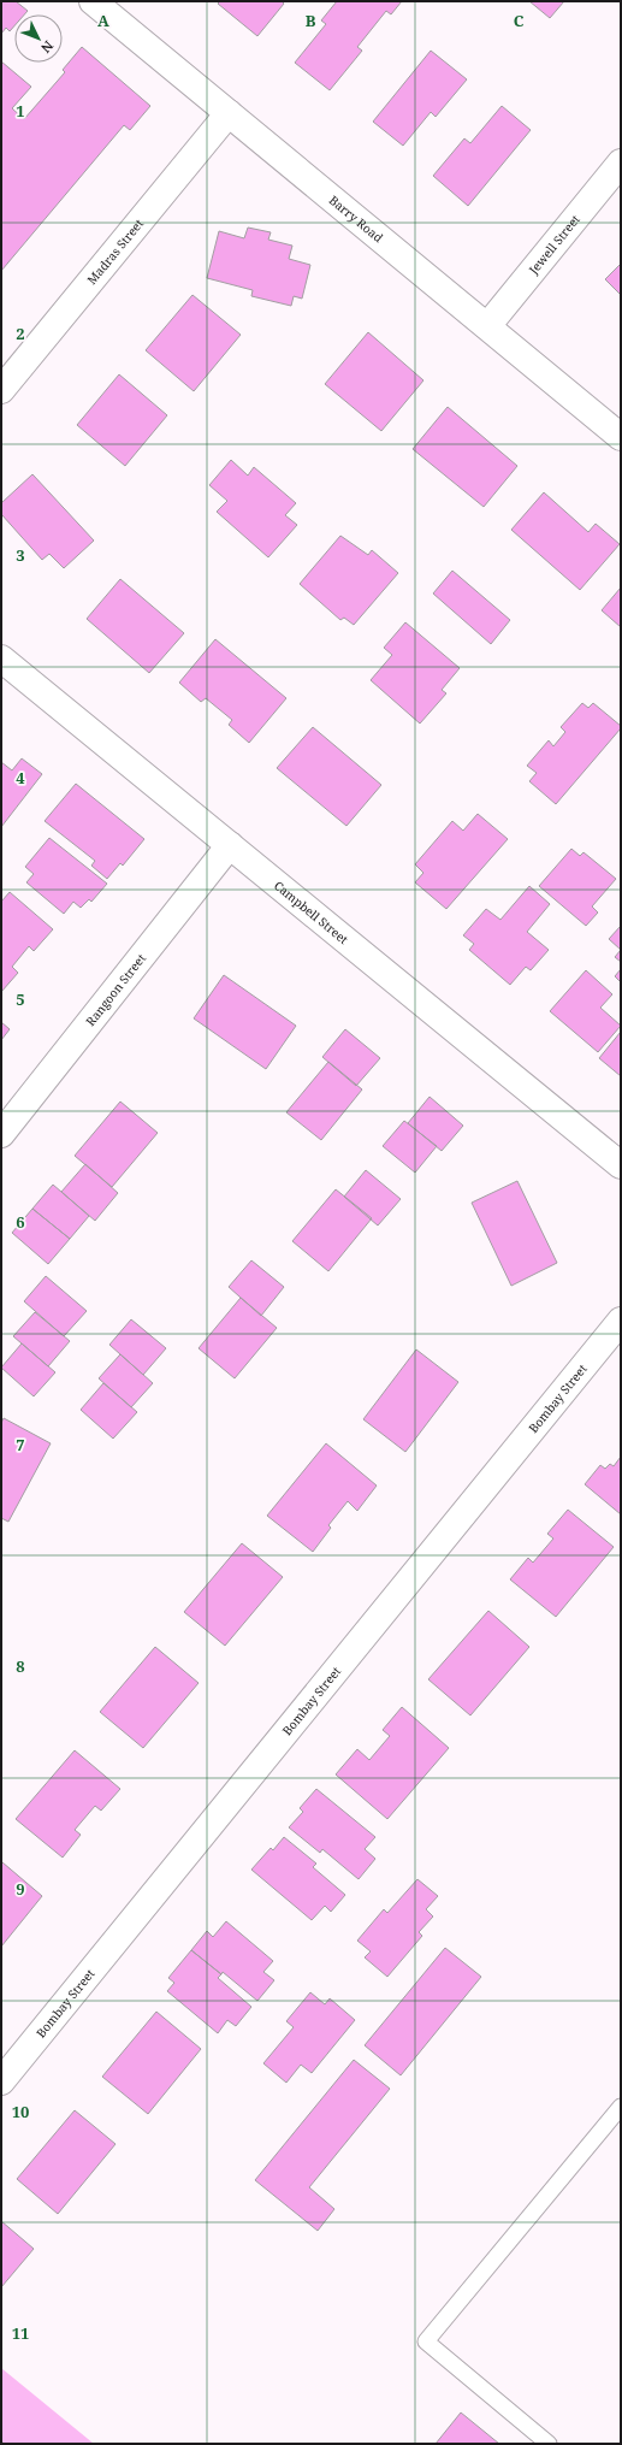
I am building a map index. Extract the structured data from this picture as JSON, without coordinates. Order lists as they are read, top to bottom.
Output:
{
  "streets": {
    "street": [
      "Barry Road",
      "Jewell Street",
      "Madras Street",
      "Campbell Street",
      "Rangoon Street",
      "Bombay Street"
    ]
  },
  "crossings": [
    ["Barry Road", "Jewell Street"],
    ["Barry Road", "Madras Street"],
    ["Campbell Street", "Rangoon Street"]
  ],
  "north": "bottom right",
  "grid": {
    "columns": ["A", "B", "C"],
    "rows": [
      "1",
      "2",
      "3",
      "4",
      "5",
      "6",
      "7",
      "8",
      "9",
      "10",
      "11"
    ]
  }
}
